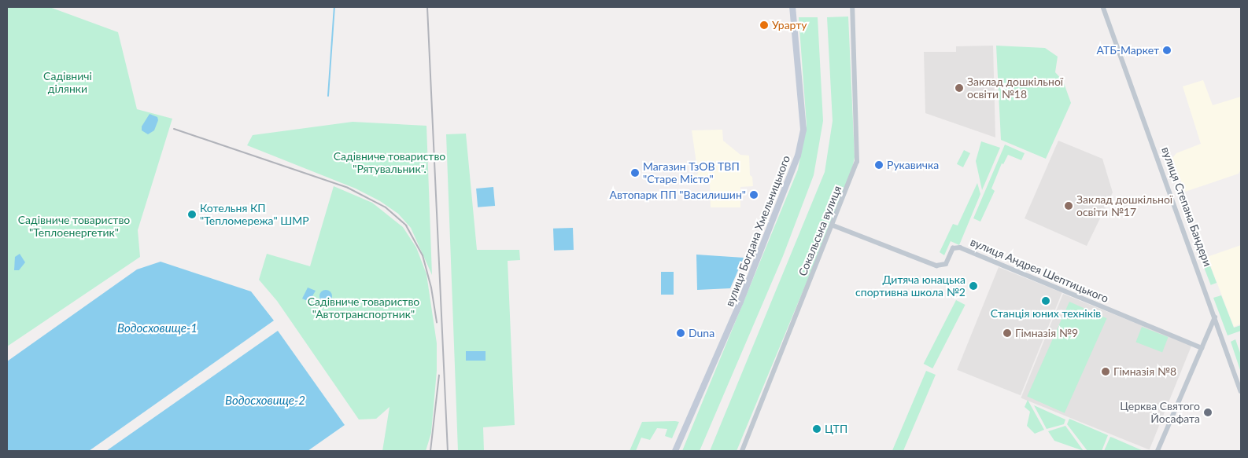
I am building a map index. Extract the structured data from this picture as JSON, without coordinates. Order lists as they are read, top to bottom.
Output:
{
  "streets": {
    "street": [
      "вулиця Степана Бандери",
      "вулиця Богдана Хмельницького",
      "Сокальська вулиця",
      "вулиця Андрея Шептицького"
    ]
  },
  "crossings": [
    ["Сокальська вулиця", "вулиця Андрея Шептицького"]
  ],
  "water": ["Водосховище-1", "Водосховище-2"],
  "parks": [
    "Садівничі ділянки",
    "Садівниче товариство \"Рятувальник\".",
    "Садівниче товариство \"Теплоенергетик\"",
    "Садівниче товариство \"Автотранспортник\""
  ],
  "places": [
    "Урарту",
    "АТБ-Маркет",
    "Заклад дошкільної освіти №18",
    "Рукавичка",
    "Магазин ТзОВ ТВП \"Старе Місто\"",
    "Автопарк ПП \"Василишин\"",
    "Заклад дошкільної освіти №17",
    "Котельня КП \"Тепломережа\" ШМР",
    "Дитяча юнацька спортивна школа №2",
    "Станція юних техніків",
    "Duna",
    "Гімназія №9",
    "Гімназія №8",
    "Церква Святого Йосафата",
    "ЦТП"
  ]
}
